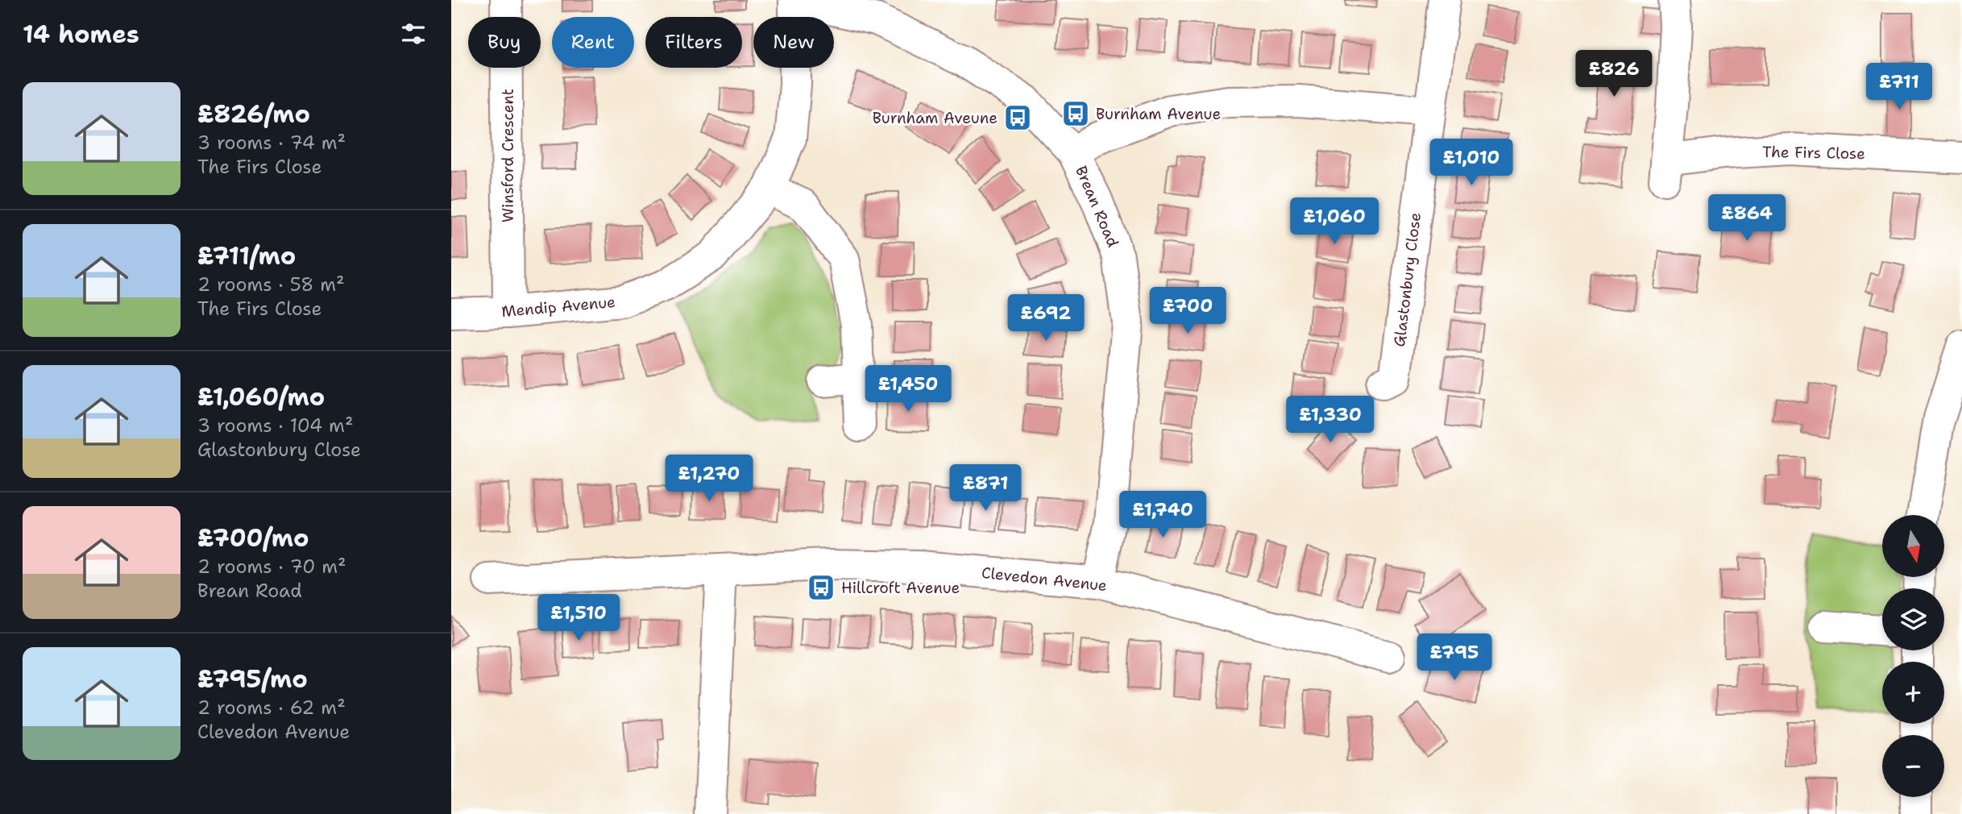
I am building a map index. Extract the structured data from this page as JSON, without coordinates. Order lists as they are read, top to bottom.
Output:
{
  "streets": {
    "street": [
      "The Firs Close",
      "Winsford Crescent",
      "Brean Road",
      "Glastonbury Close",
      "Mendip Avenue",
      "Clevedon Avenue"
    ]
  },
  "crossings": [
    ["Winsford Crescent", "Mendip Avenue"],
    ["Brean Road", "Mendip Avenue"],
    ["Brean Road", "Clevedon Avenue"]
  ],
  "places": {
    "bus stop": ["Burnham Avenue", "Burnham Aveune", "Hillcroft Avenue"]
  },
  "north": "bottom",
  "page": {
    "heading": "14 homes",
    "chip": [
      "Buy",
      "Rent",
      "Filters",
      "New"
    ],
    "price": [
      "£826",
      "£711",
      "£1,010",
      "£864",
      "£1,060",
      "£700",
      "£692",
      "£1,450",
      "£1,330",
      "£1,270",
      "£871",
      "£1,740",
      "£1,510",
      "£795"
    ],
    "list": [
      {
        "name": "£826/mo",
        "note": "3 rooms · 74 m² · The Firs Close"
      },
      {
        "name": "£711/mo",
        "note": "2 rooms · 58 m² · The Firs Close"
      },
      {
        "name": "£1,060/mo",
        "note": "3 rooms · 104 m² · Glastonbury Close"
      },
      {
        "name": "£700/mo",
        "note": "2 rooms · 70 m² · Brean Road"
      },
      {
        "name": "£795/mo",
        "note": "2 rooms · 62 m² · Clevedon Avenue"
      }
    ],
    "map_buttons": ["+", "−"]
  }
}
